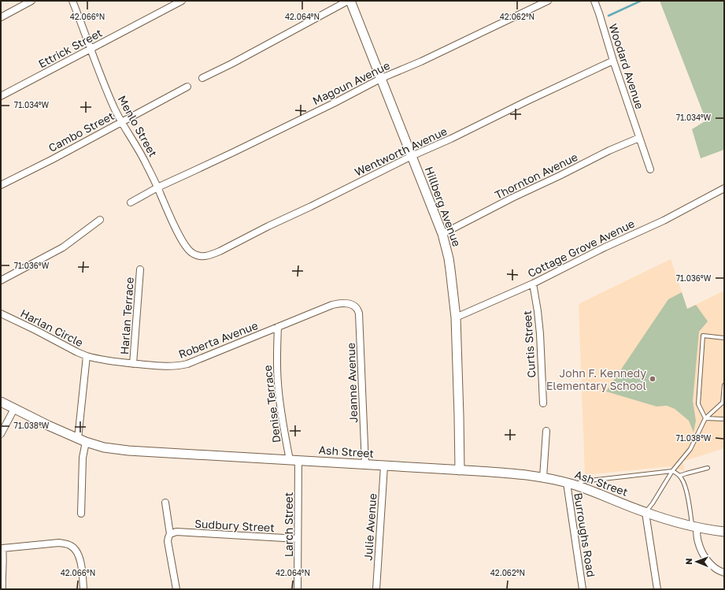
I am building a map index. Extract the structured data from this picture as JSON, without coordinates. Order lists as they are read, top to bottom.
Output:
{
  "streets": {
    "street": [
      "Ettrick Street",
      "Woodard Avenue",
      "Magoun Avenue",
      "Menlo Street",
      "Cambo Street",
      "Wentworth Avenue",
      "Thornton Avenue",
      "Hillberg Avenue",
      "Cottage Grove Avenue",
      "Harlan Terrace",
      "Harlan Circle",
      "Roberta Avenue",
      "Curtis Street",
      "Jeanne Avenue",
      "Denise Terrace",
      "Ash Street",
      "Larch Street",
      "Sudbury Street",
      "Julie Avenue",
      "Burroughs Road"
    ]
  },
  "crossings": [
    ["Ettrick Street", "Menlo Street"],
    ["Woodard Avenue", "Wentworth Avenue"],
    ["Woodard Avenue", "Thornton Avenue"],
    ["Magoun Avenue", "Menlo Street"],
    ["Magoun Avenue", "Hillberg Avenue"],
    ["Menlo Street", "Cambo Street"],
    ["Menlo Street", "Wentworth Avenue"],
    ["Wentworth Avenue", "Hillberg Avenue"],
    ["Thornton Avenue", "Hillberg Avenue"],
    ["Hillberg Avenue", "Cottage Grove Avenue"],
    ["Hillberg Avenue", "Ash Street"],
    ["Cottage Grove Avenue", "Curtis Street"],
    ["Harlan Terrace", "Roberta Avenue"],
    ["Harlan Circle", "Roberta Avenue"],
    ["Harlan Circle", "Ash Street"],
    ["Roberta Avenue", "Jeanne Avenue"],
    ["Roberta Avenue", "Denise Terrace"],
    ["Jeanne Avenue", "Ash Street"],
    ["Denise Terrace", "Ash Street"],
    ["Ash Street", "Larch Street"],
    ["Ash Street", "Julie Avenue"],
    ["Ash Street", "Burroughs Road"],
    ["Larch Street", "Sudbury Street"]
  ],
  "places": ["John F. Kennedy Elementary School"],
  "north": "left",
  "coordinates": [
    "42.066°N",
    "42.064°N",
    "42.062°N",
    "71.034°W",
    "71.036°W",
    "71.038°W"
  ]
}
